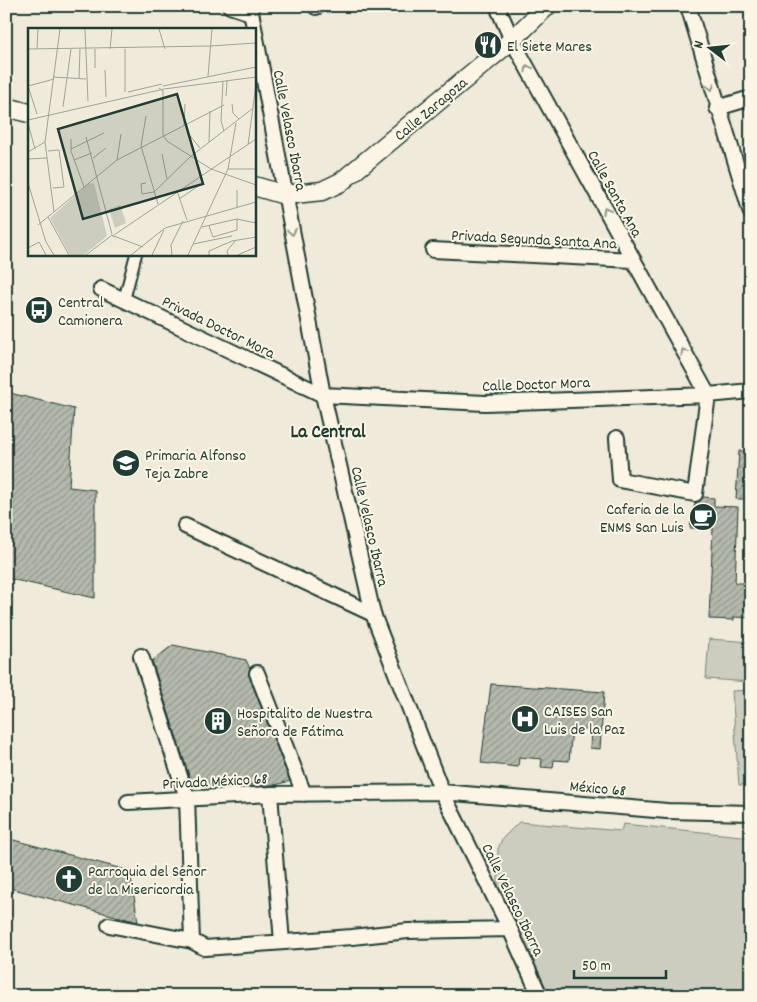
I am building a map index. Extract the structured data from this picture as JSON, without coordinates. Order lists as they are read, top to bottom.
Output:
{
  "streets": {
    "street": [
      "Calle Zaragoza",
      "Calle Velasco Ibarra",
      "Calle Santa Ana",
      "Privada Segunda Santa Ana",
      "Privada Doctor Mora",
      "Calle Doctor Mora",
      "Privada México 68",
      "México 68"
    ]
  },
  "crossings": [
    ["Calle Zaragoza", "Calle Velasco Ibarra"],
    ["Calle Zaragoza", "Calle Santa Ana"],
    ["Calle Velasco Ibarra", "Privada Doctor Mora"],
    ["Calle Velasco Ibarra", "Calle Doctor Mora"],
    ["Calle Velasco Ibarra", "Privada México 68"],
    ["Calle Velasco Ibarra", "México 68"],
    ["Calle Santa Ana", "Privada Segunda Santa Ana"],
    ["Calle Santa Ana", "Calle Doctor Mora"],
    ["Privada Doctor Mora", "Calle Doctor Mora"],
    ["Privada México 68", "México 68"]
  ],
  "one_way": ["Calle Santa Ana"],
  "districts": ["La Central"],
  "places": {
    "restaurant": ["El Siete Mares"],
    "bus stop": ["Central Camionera"],
    "school or university": ["Primaria Alfonso Teja Zabre"],
    "cafe": ["Caferia de la ENMS San Luis"],
    "hospital": ["CAISES San Luis de la Paz"],
    "building": ["Hospitalito de Nuestra Señora de Fátima"],
    "church": ["Parroquia del Señor de la Misericordia"]
  },
  "scale_bar": "50 m",
  "north": "left"
}
